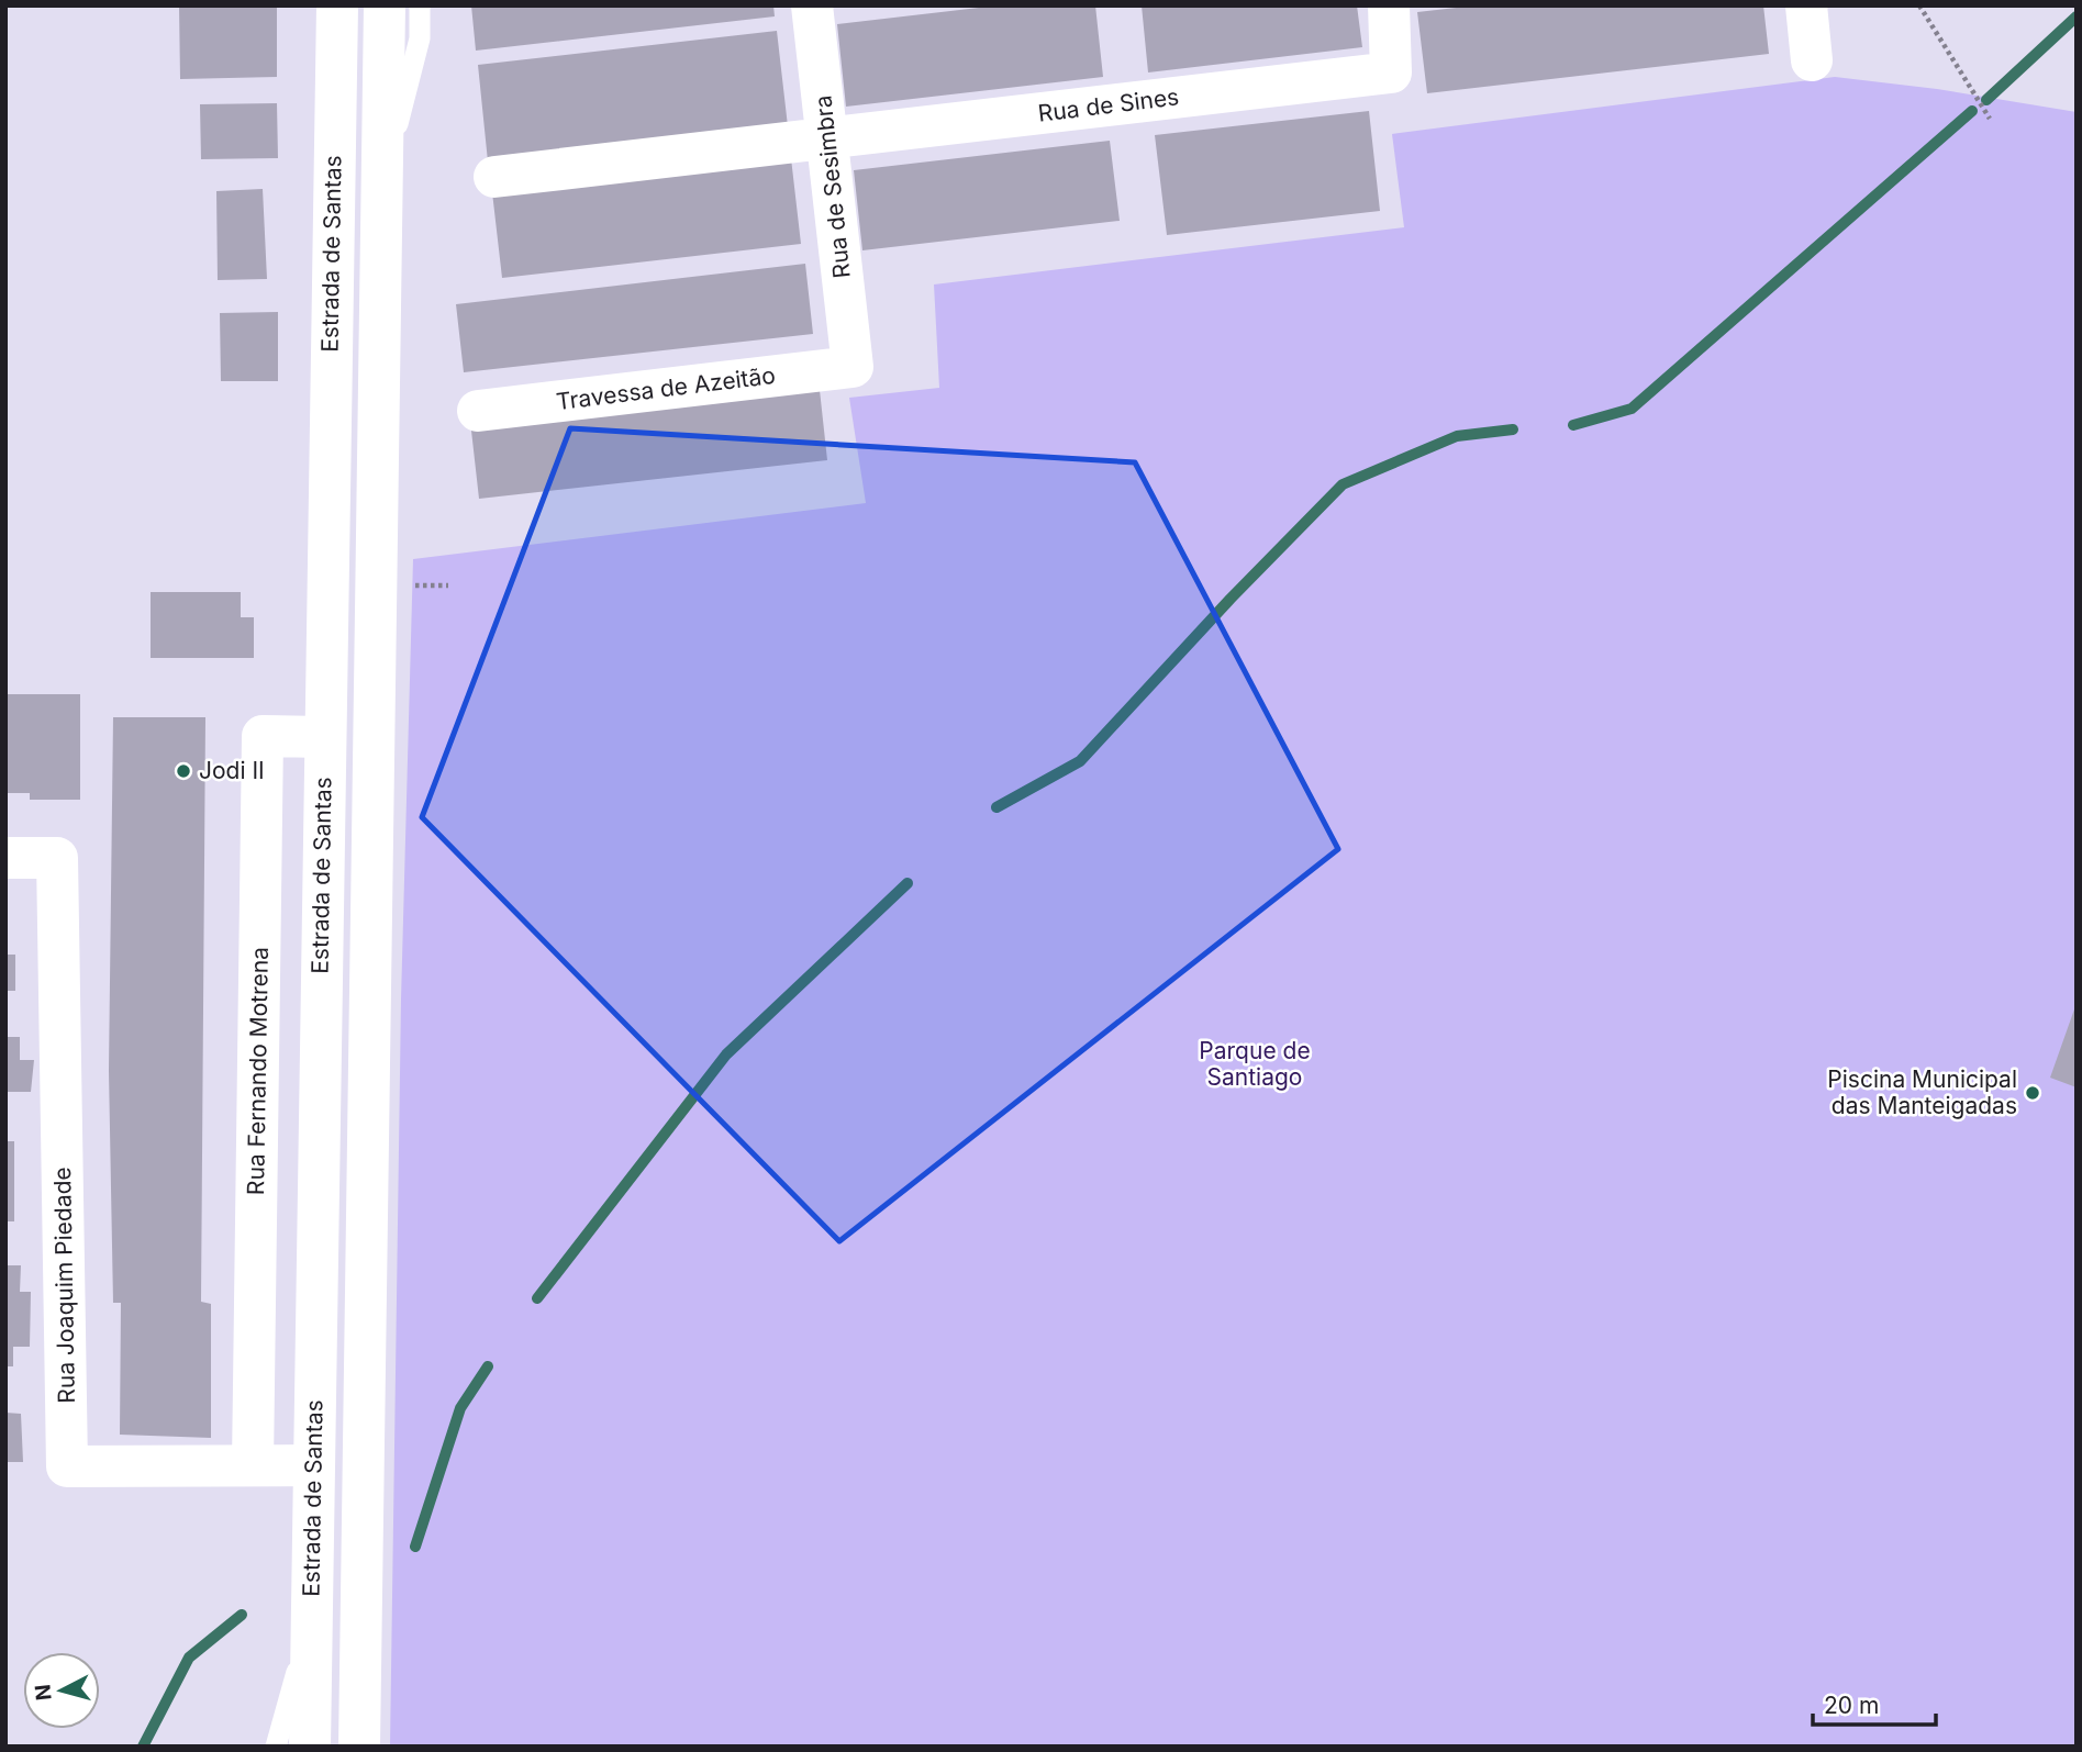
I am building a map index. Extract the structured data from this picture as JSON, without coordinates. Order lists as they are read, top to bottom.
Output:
{
  "streets": {
    "street": [
      "Rua de Sines",
      "Rua de Sesimbra",
      "Estrada de Santas",
      "Travessa de Azeitão",
      "Rua Fernando Motrena",
      "Rua Joaquim Piedade"
    ]
  },
  "crossings": [
    ["Rua de Sines", "Rua de Sesimbra"],
    ["Rua de Sesimbra", "Travessa de Azeitão"],
    ["Estrada de Santas", "Rua Fernando Motrena"],
    ["Estrada de Santas", "Rua Joaquim Piedade"],
    ["Rua Fernando Motrena", "Rua Joaquim Piedade"]
  ],
  "parks": ["Parque de Santiago"],
  "places": ["Jodi II", "Piscina Municipal das Manteigadas"],
  "scale_bar": "20 m",
  "north": "left"
}
